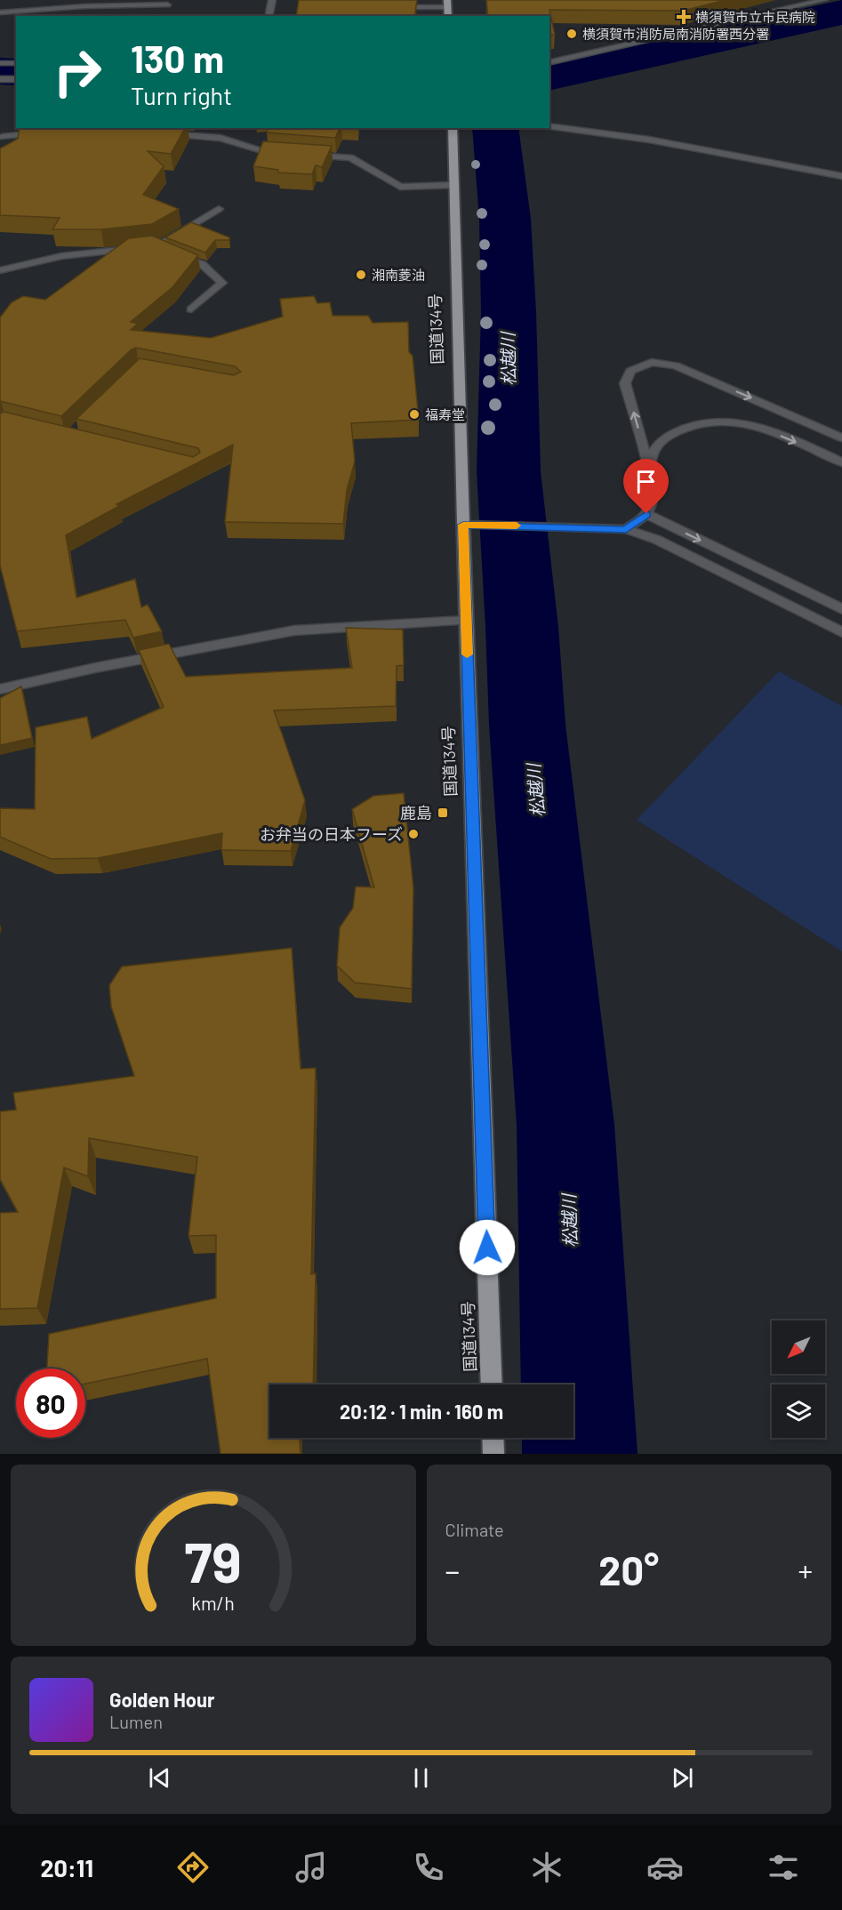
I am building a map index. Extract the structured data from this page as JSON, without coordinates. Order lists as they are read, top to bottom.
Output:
{
  "streets": {
    "highway": ["国道134号"]
  },
  "water": ["松越川"],
  "places": {
    "health": ["横須賀市立市民病院"],
    "other": [
      "横須賀市消防局南消防署西分署",
      "湘南菱油",
      "福寿堂",
      "お弁当の日本フーズ"
    ],
    "transit": ["鹿島"]
  },
  "north": "bottom left",
  "page": {
    "turn": ["130 m", "Turn right"],
    "limit": "80",
    "trip": "20:12 · 1 min · 160 m",
    "tile": "Climate",
    "heat": ["−", "20°", "+"],
    "song": ["Golden Hour", "Lumen"],
    "tabs": "20:11",
    "gauge": ["79", "km/h"]
  }
}
